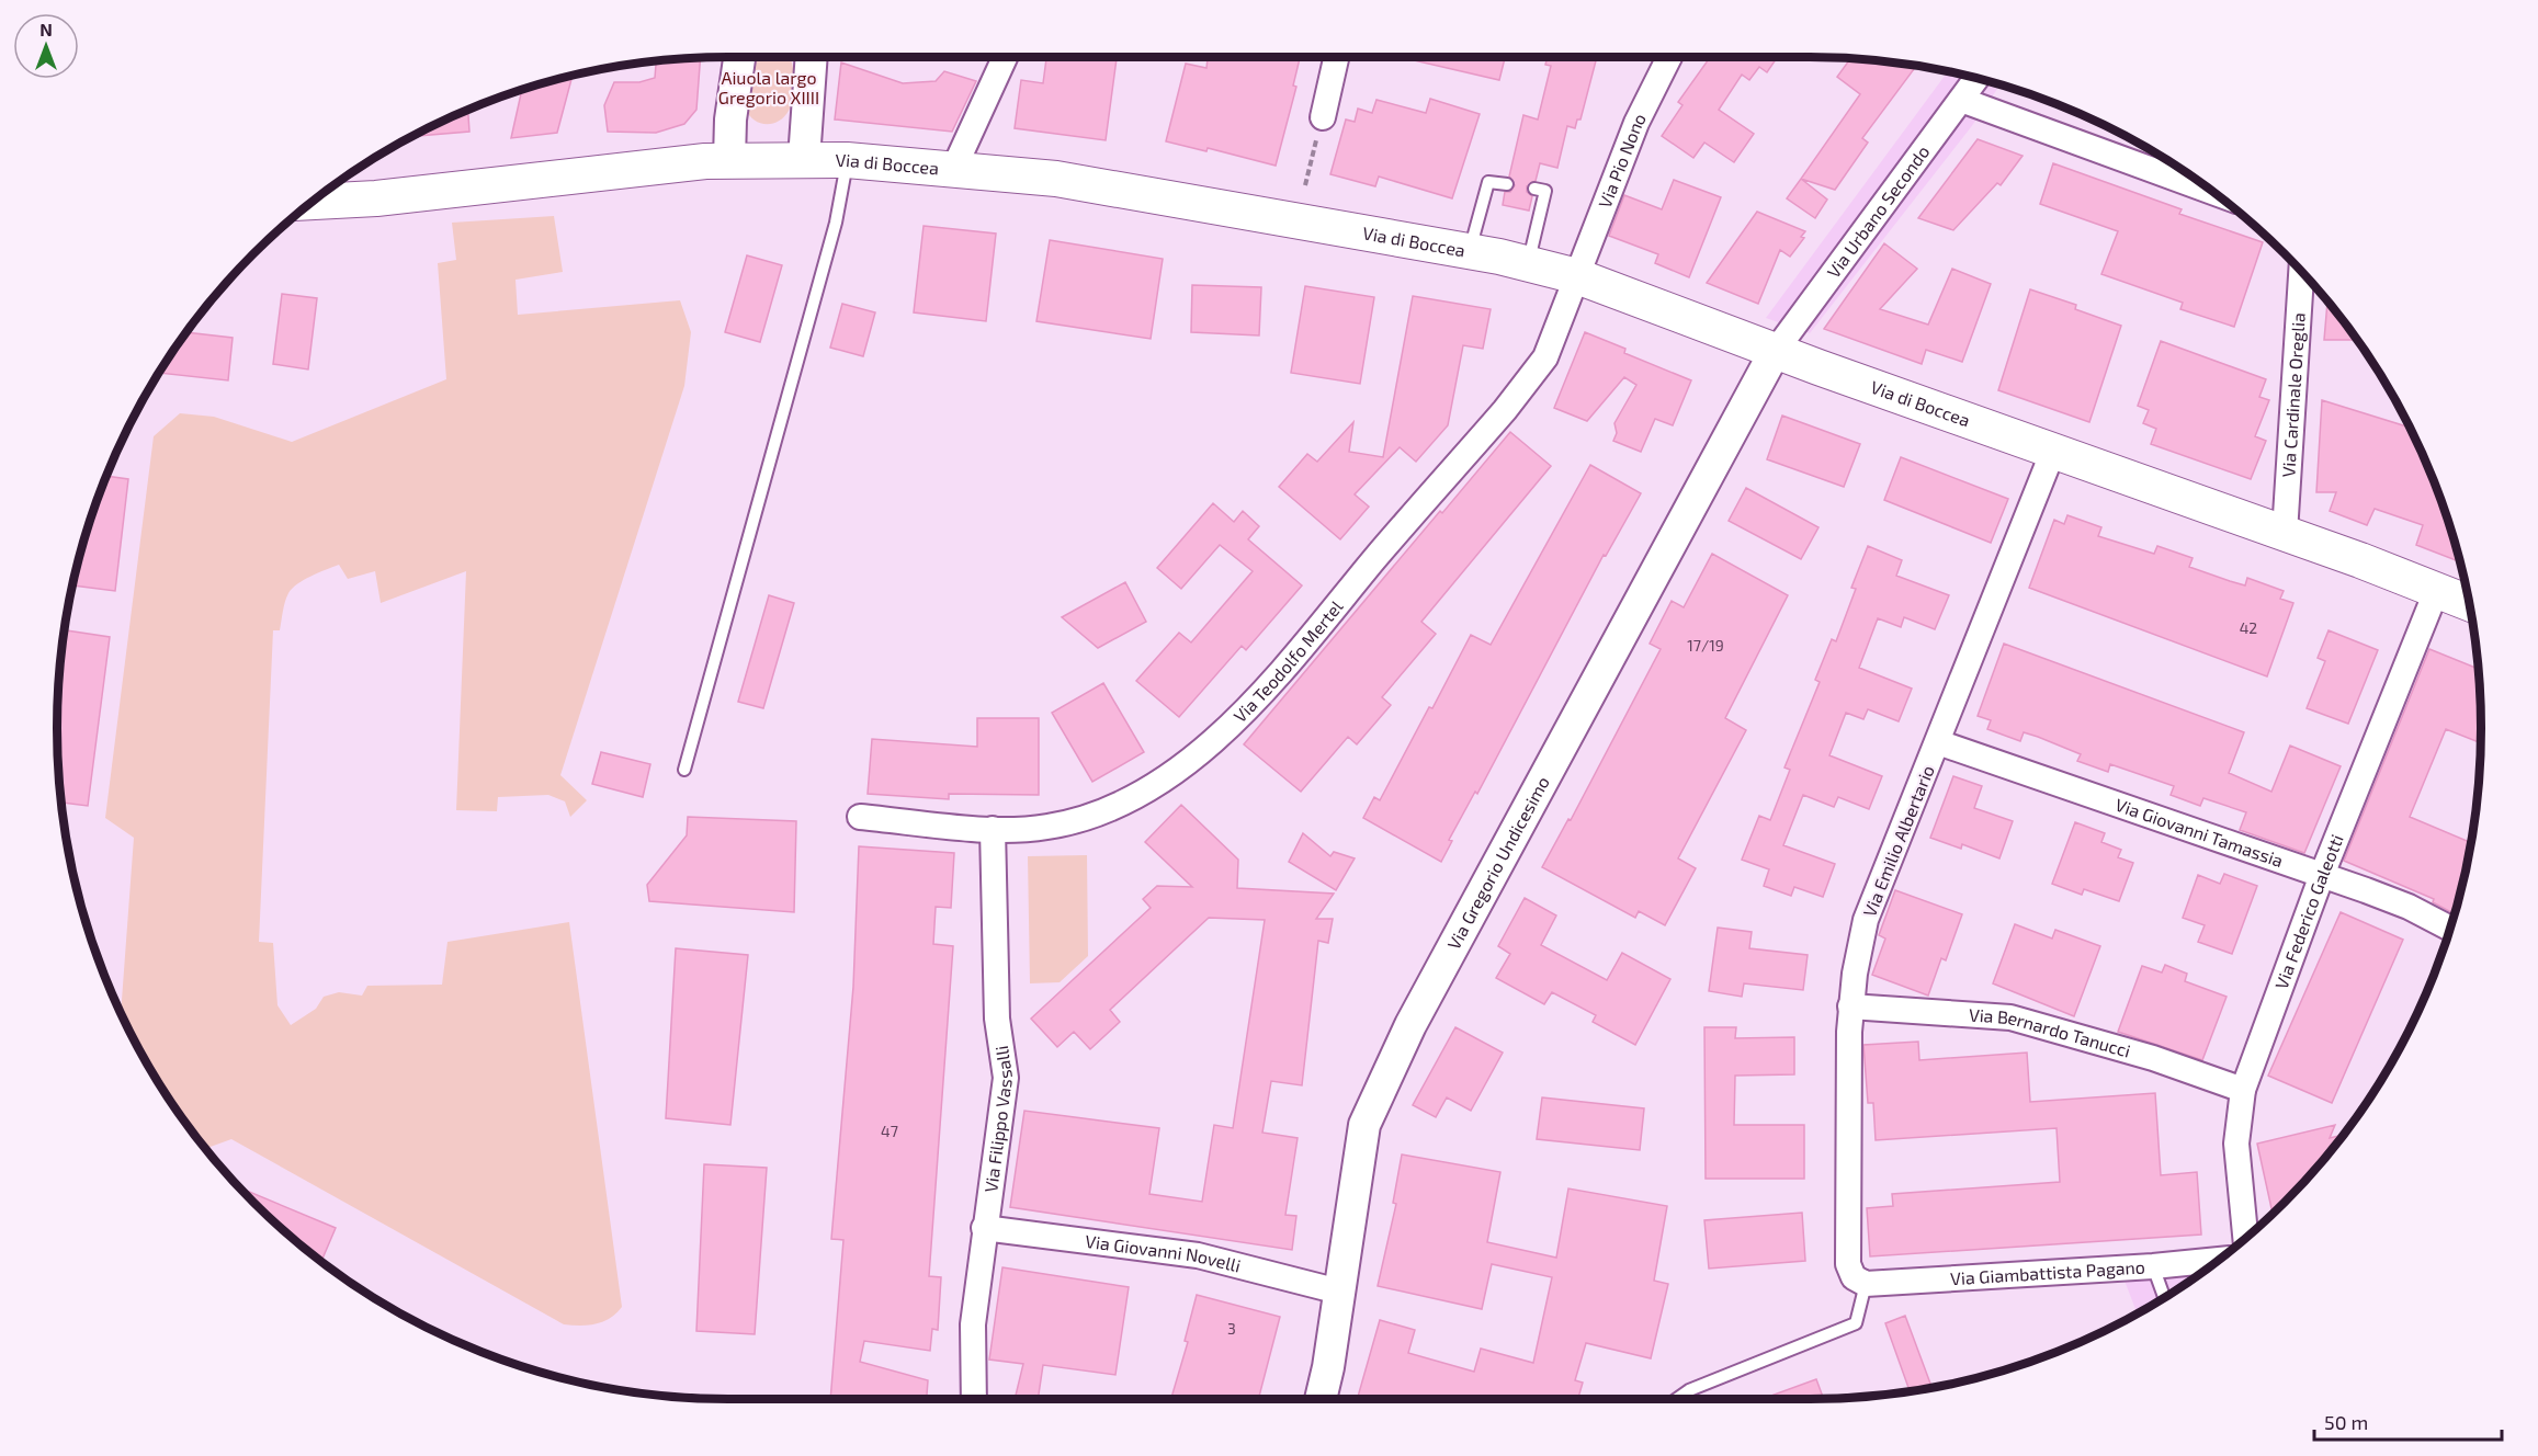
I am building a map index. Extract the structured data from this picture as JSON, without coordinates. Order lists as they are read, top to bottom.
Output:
{
  "streets": {
    "main road": ["Via di Boccea"],
    "street": [
      "Via Pio Nono",
      "Via Urbano Secondo",
      "Via Cardinale Oreglia",
      "Via Teodolfo Mertel",
      "Via Giovanni Tamassia",
      "Via Emilio Albertario",
      "Via Gregorio Undicesimo",
      "Via Federico Galeotti",
      "Via Bernardo Tanucci",
      "Via Filippo Vassalli",
      "Via Giovanni Novelli",
      "Via Giambattista Pagano"
    ]
  },
  "crossings": [
    ["Via Pio Nono", "Via di Boccea"],
    ["Via Pio Nono", "Via Teodolfo Mertel"],
    ["Via di Boccea", "Via Urbano Secondo"],
    ["Via di Boccea", "Via Cardinale Oreglia"],
    ["Via di Boccea", "Via Teodolfo Mertel"],
    ["Via di Boccea", "Via Emilio Albertario"],
    ["Via di Boccea", "Via Gregorio Undicesimo"],
    ["Via di Boccea", "Via Federico Galeotti"],
    ["Via Urbano Secondo", "Via Gregorio Undicesimo"],
    ["Via Teodolfo Mertel", "Via Filippo Vassalli"],
    ["Via Giovanni Tamassia", "Via Emilio Albertario"],
    ["Via Giovanni Tamassia", "Via Federico Galeotti"],
    ["Via Emilio Albertario", "Via Bernardo Tanucci"],
    ["Via Emilio Albertario", "Via Giambattista Pagano"],
    ["Via Gregorio Undicesimo", "Via Giovanni Novelli"],
    ["Via Federico Galeotti", "Via Bernardo Tanucci"],
    ["Via Filippo Vassalli", "Via Giovanni Novelli"]
  ],
  "parks": ["Aiuola largo Gregorio XIIII"],
  "house_numbers": [
    "42",
    "17/19",
    "47",
    "3"
  ],
  "scale_bar": "50 m",
  "north": "top"
}
